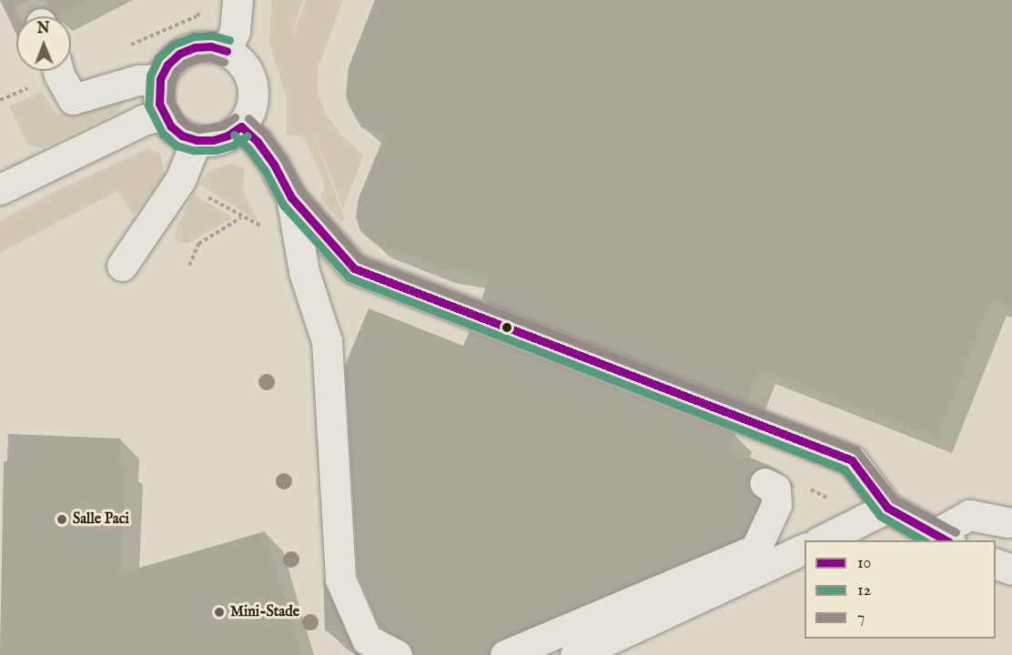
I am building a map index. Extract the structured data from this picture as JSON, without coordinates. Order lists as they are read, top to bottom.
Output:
{
  "places": ["Salle Paci", "Mini-Stade"],
  "lines": ["transit line 12", "transit line 10", "transit line 7"],
  "legend": ["10", "12", "7"],
  "north": "top"
}
